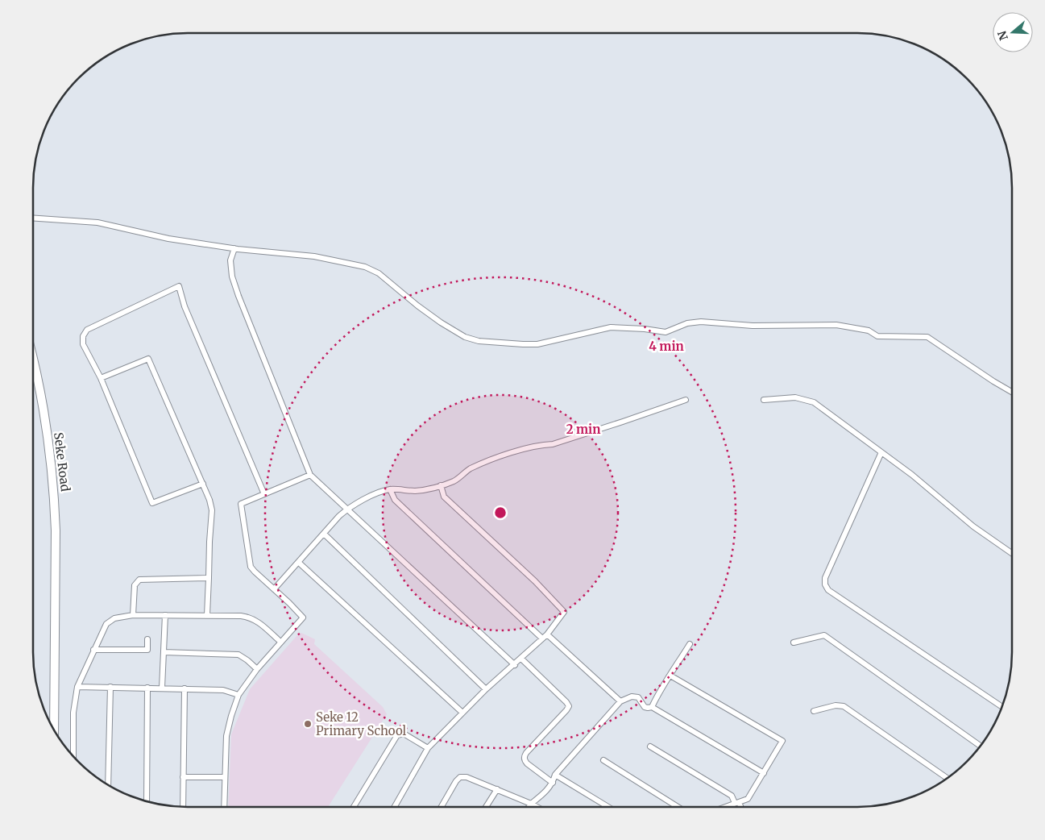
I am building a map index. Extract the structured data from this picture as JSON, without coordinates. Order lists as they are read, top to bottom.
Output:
{
  "streets": {
    "main road": ["Seke Road"]
  },
  "places": ["Seke 12 Primary School"],
  "north": "left",
  "rings": ["4 min", "2 min"]
}
